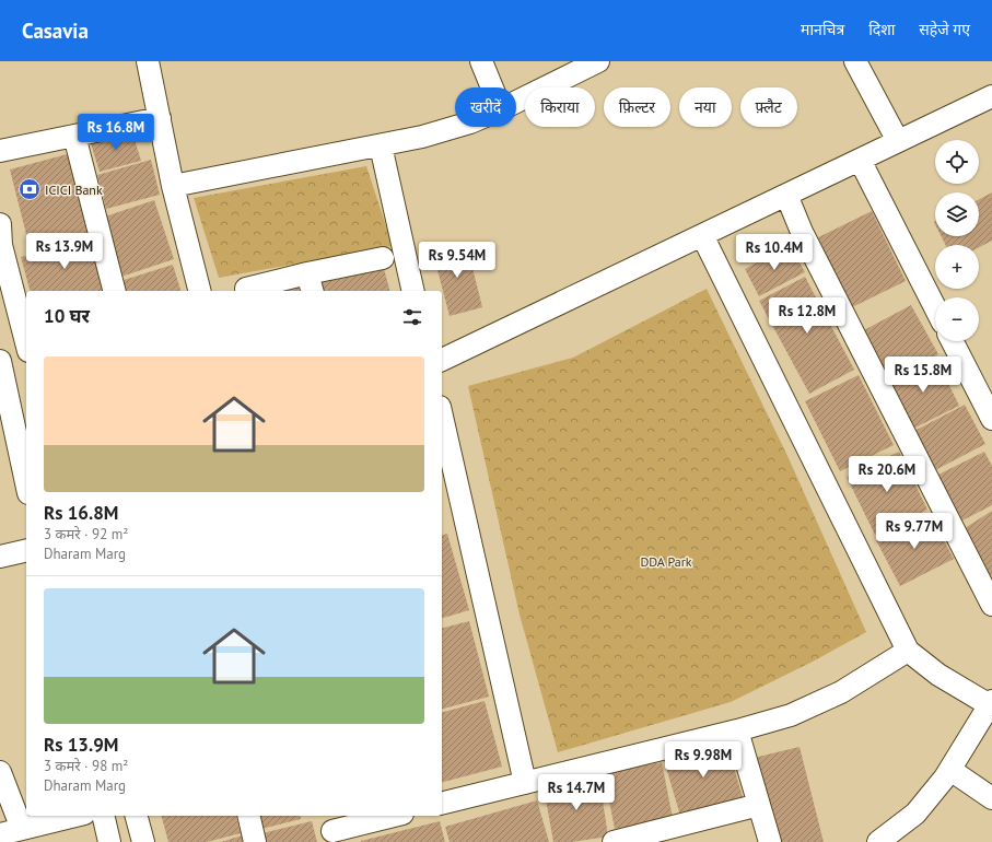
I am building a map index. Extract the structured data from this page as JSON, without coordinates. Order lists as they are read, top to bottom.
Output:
{
  "parks": ["DDA Park"],
  "places": {
    "bank": ["ICICI Bank"]
  },
  "page": {
    "header": "Casavia",
    "nav": ["मानचित्र", "दिशा", "सहेजे गए"],
    "chip": [
      "खरीदें",
      "किराया",
      "फ़िल्टर",
      "नया",
      "फ़्लैट"
    ],
    "price": [
      "Rs 16.8M",
      "Rs 13.9M",
      "Rs 10.4M",
      "Rs 9.54M",
      "Rs 12.8M",
      "Rs 15.8M",
      "Rs 20.6M",
      "Rs 9.77M",
      "Rs 9.98M",
      "Rs 14.7M"
    ],
    "map_buttons": ["+", "−"],
    "heading": "10 घर",
    "list": [
      {
        "name": "Rs 16.8M",
        "note": "3 कमरे · 92 m² · Dharam Marg"
      },
      {
        "name": "Rs 13.9M",
        "note": "3 कमरे · 98 m² · Dharam Marg"
      }
    ]
  }
}
